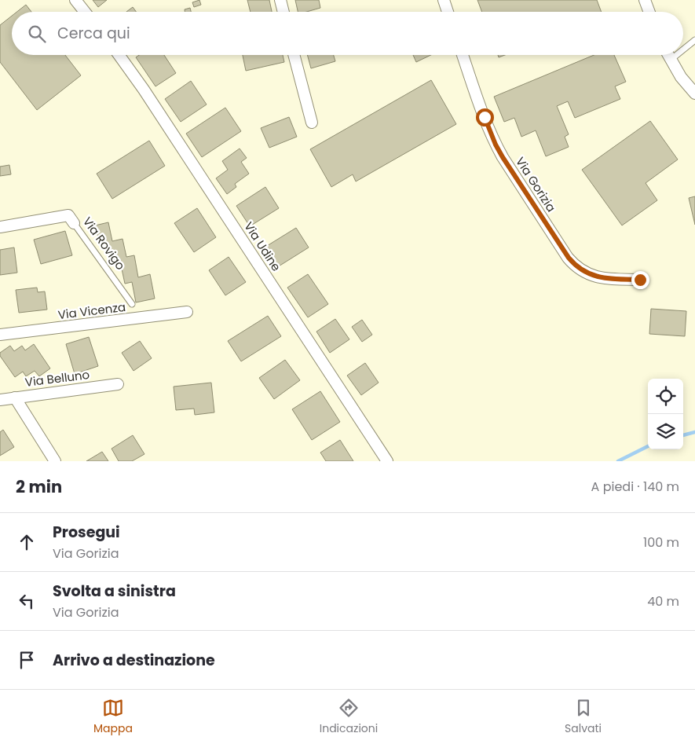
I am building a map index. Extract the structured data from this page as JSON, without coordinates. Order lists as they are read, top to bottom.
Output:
{
  "streets": {
    "street": [
      "Via Gorizia",
      "Via Rovigo",
      "Via Udine",
      "Via Vicenza",
      "Via Belluno"
    ]
  },
  "page": {
    "search": "Cerca qui",
    "heading": ["2 min", "A piedi · 140 m"],
    "list": [
      ["Prosegui", "Via Gorizia", "100 m"],
      ["Svolta a sinistra", "Via Gorizia", "40 m"],
      "Arrivo a destinazione"
    ],
    "nav": ["Mappa", "Indicazioni", "Salvati"]
  }
}
